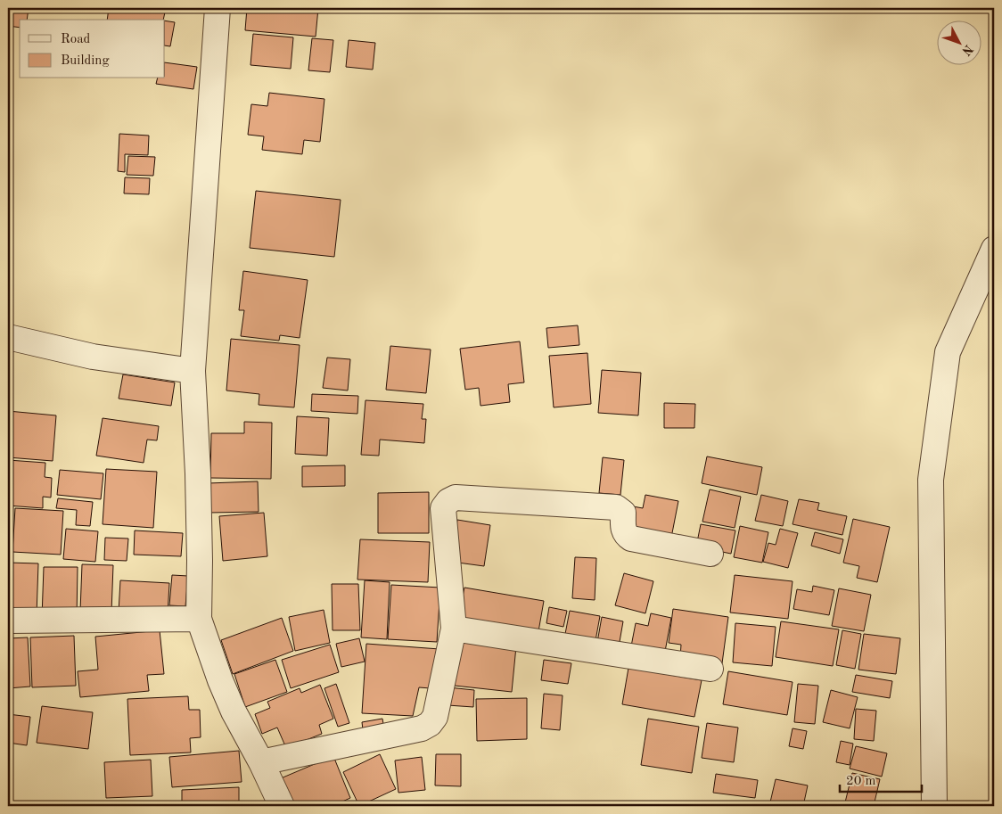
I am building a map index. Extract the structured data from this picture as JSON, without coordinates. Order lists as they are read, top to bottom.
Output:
{
  "legend": ["Road", "Building"],
  "scale_bar": "20 m",
  "north": "bottom right"
}
